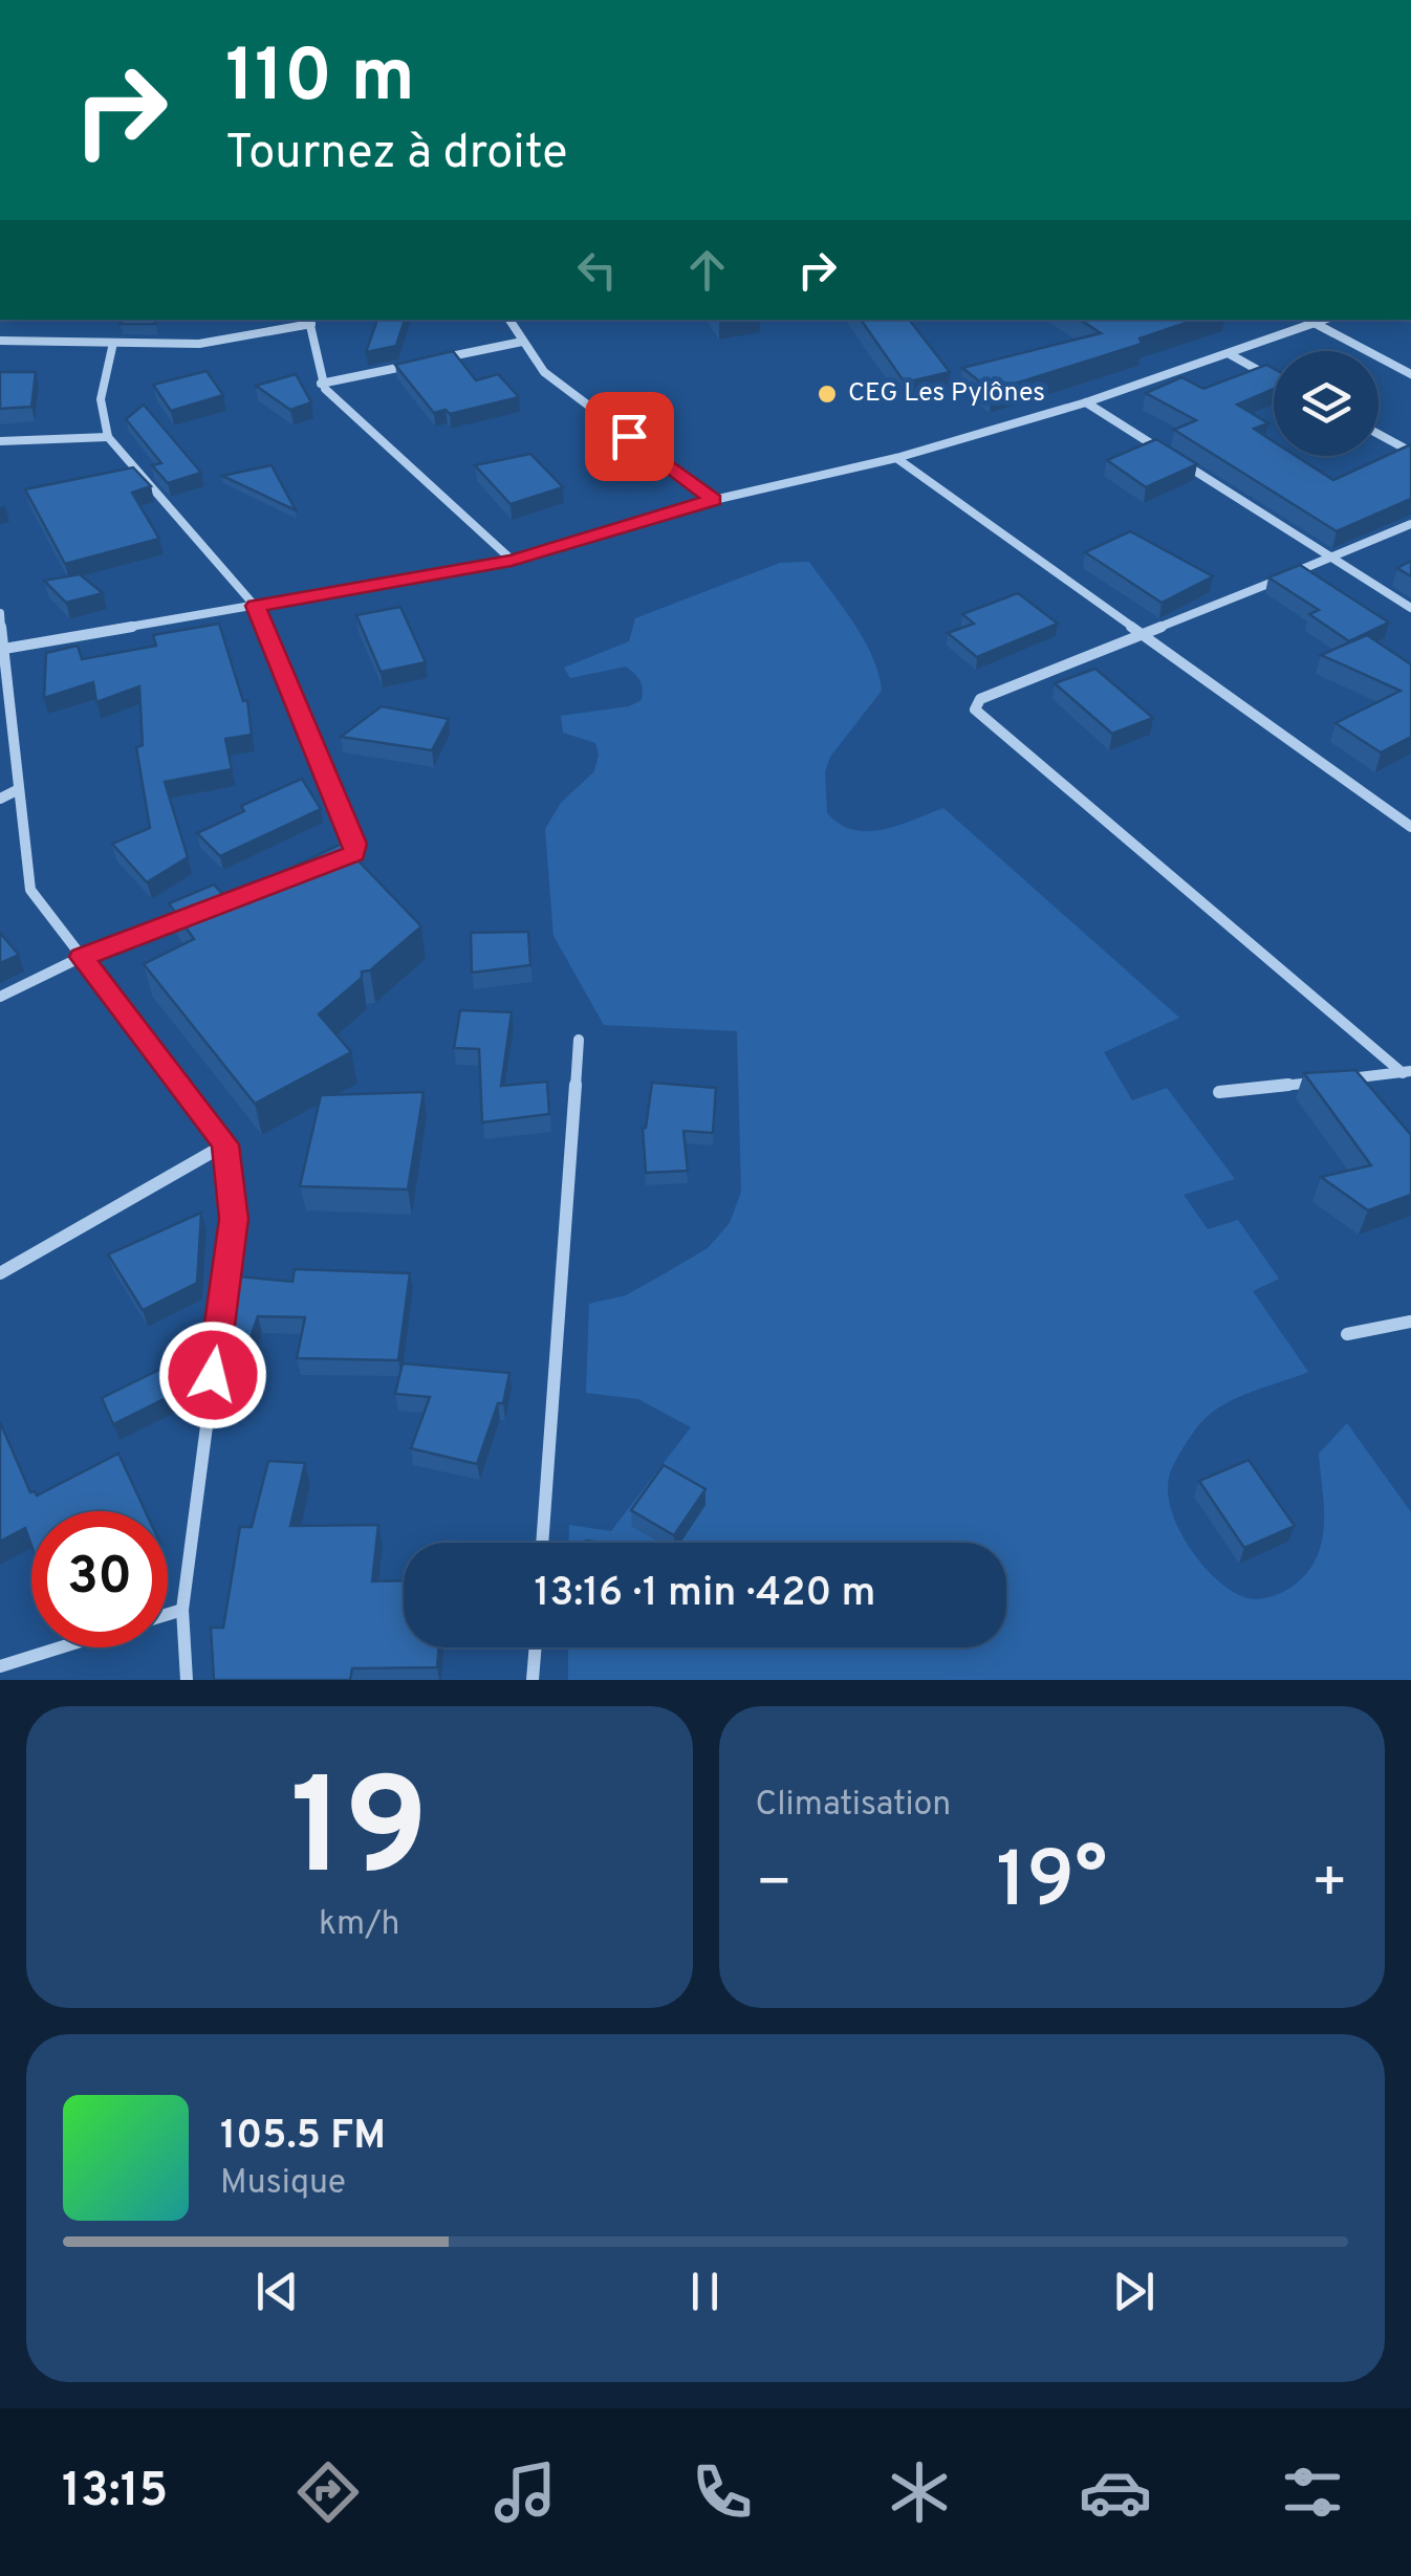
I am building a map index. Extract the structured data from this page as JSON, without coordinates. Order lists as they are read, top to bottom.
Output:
{
  "places": ["CEG Les Pylônes"],
  "page": {
    "turn": ["110 m", "Tournez à droite"],
    "limit": "30",
    "trip": "13:16 · 1 min · 420 m",
    "tile": [
      ["19", "km/h"],
      "Climatisation"
    ],
    "heat": ["−", "19°", "+"],
    "song": ["105.5 FM", "Musique"],
    "tabs": "13:15"
  }
}
